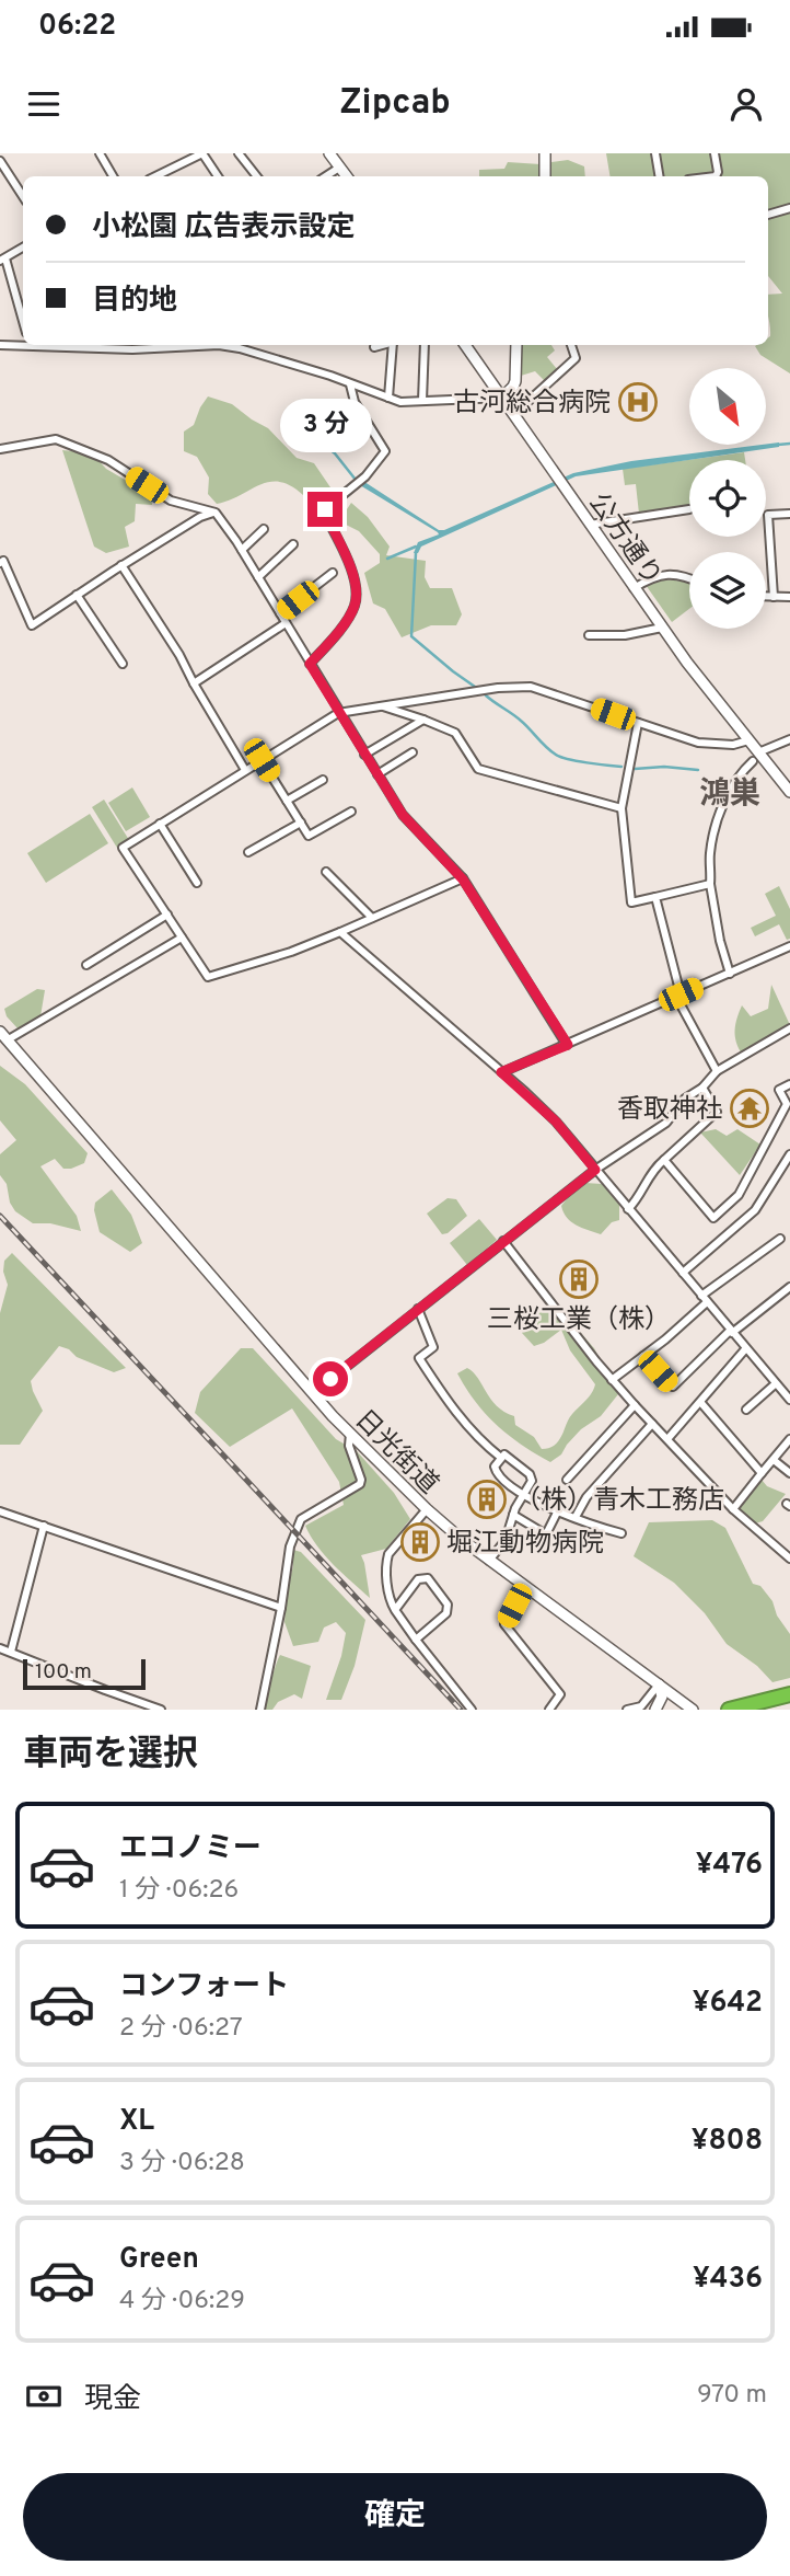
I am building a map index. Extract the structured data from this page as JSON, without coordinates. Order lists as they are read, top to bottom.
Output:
{
  "streets": {
    "main road": ["公方通り", "日光街道"]
  },
  "districts": ["鴻巣"],
  "places": {
    "hospital": ["古河総合病院"],
    "temple": ["香取神社"],
    "building": ["三桜工業（株）", "（株）青木工務店", "堀江動物病院"]
  },
  "scale_bar": "100 m",
  "north": "bottom right",
  "page": {
    "status": "06:22",
    "header": "Zipcab",
    "banner": ["小松園 広告表示設定", "目的地"],
    "bubble": "3 分",
    "scale": "100 m",
    "heading": "車両を選択",
    "list": [
      {
        "name": "エコノミー",
        "note": "1 分 · 06:26",
        "value": "¥476"
      },
      {
        "name": "コンフォート",
        "note": "2 分 · 06:27",
        "value": "¥642"
      },
      {
        "name": "XL",
        "note": "3 分 · 06:28",
        "value": "¥808"
      },
      {
        "name": "Green",
        "note": "4 分 · 06:29",
        "value": "¥436"
      }
    ],
    "pay": ["現金", "970 m"],
    "buttons": "確定"
  }
}
